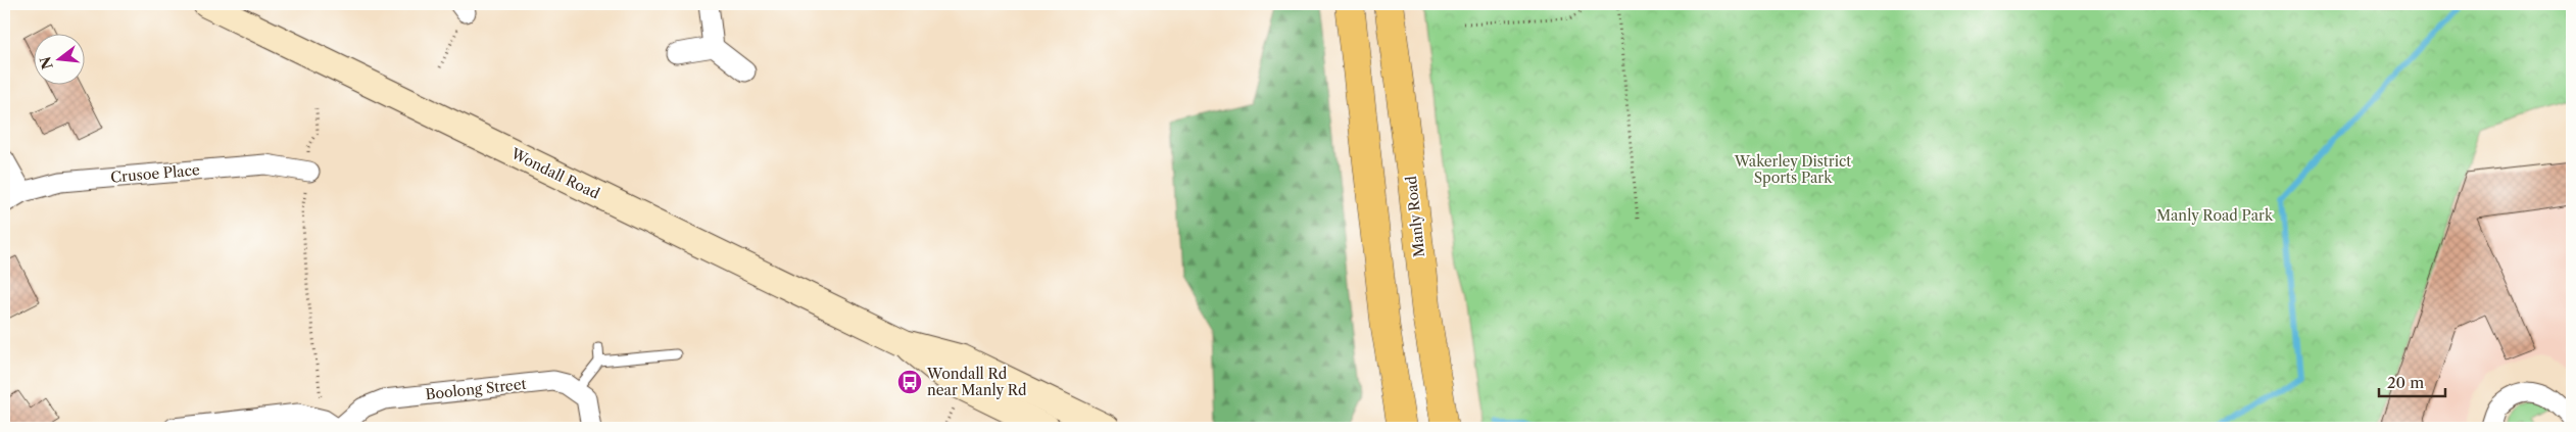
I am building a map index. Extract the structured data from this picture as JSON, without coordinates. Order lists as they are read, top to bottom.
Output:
{
  "streets": {
    "main road": ["Wondall Road", "Manly Road"],
    "street": ["Crusoe Place", "Boolong Street"]
  },
  "parks": ["Wakerley District Sports Park", "Manly Road Park"],
  "places": {
    "bus stop": ["Wondall Rd near Manly Rd"]
  },
  "scale_bar": "20 m",
  "north": "left"
}
